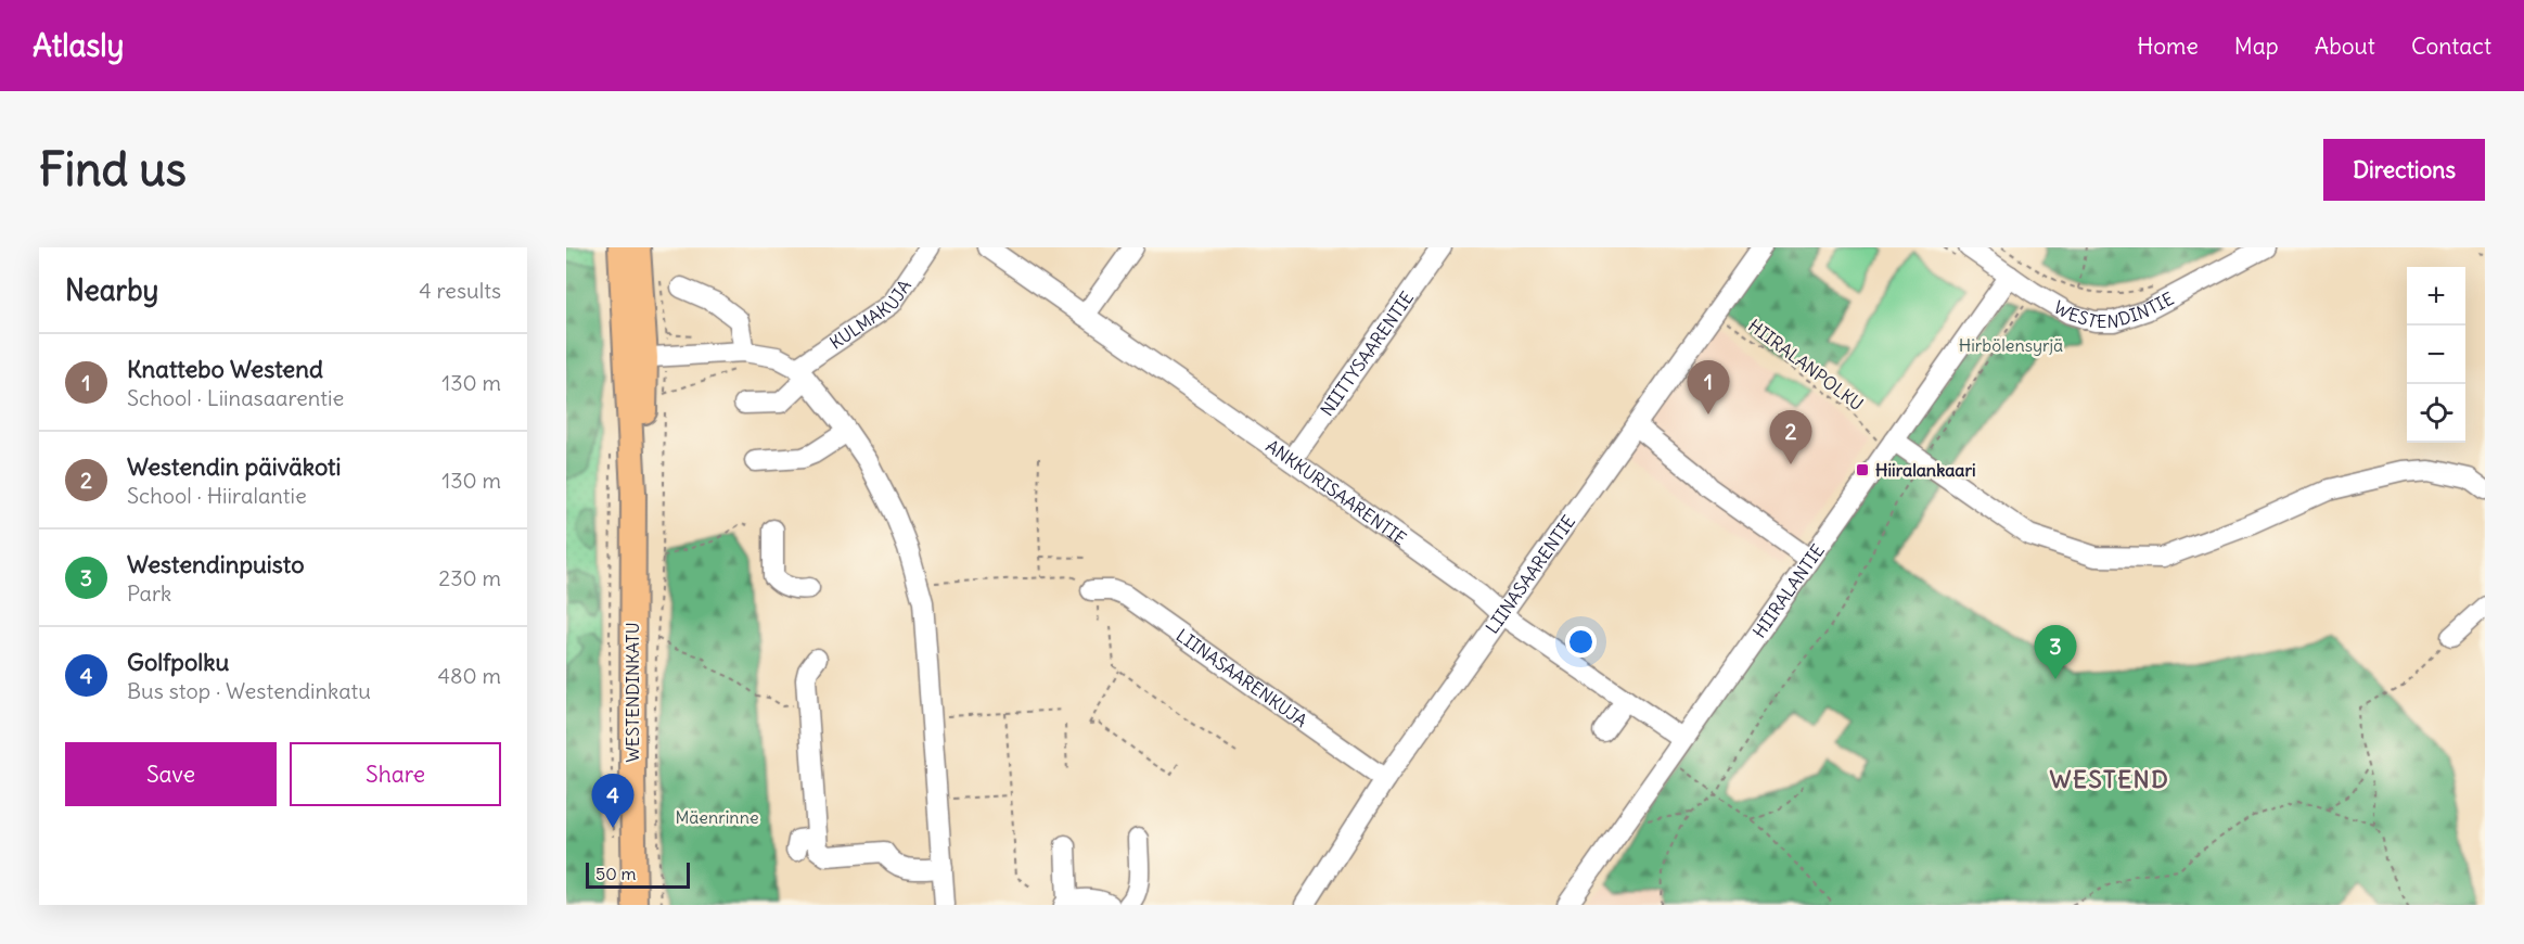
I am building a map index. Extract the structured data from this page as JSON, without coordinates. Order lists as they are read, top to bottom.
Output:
{
  "streets": {
    "main road": ["WESTENDINKATU"],
    "street": [
      "WESTENDINTIE",
      "KULMAKUJA",
      "NIITTYSAARENTIE",
      "ANKKURISAARENTIE",
      "LIINASAARENTIE",
      "HIIRALANTIE",
      "LIINASAARENKUJA"
    ],
    "path": ["HIIRALANPOLKU"]
  },
  "crossings": [
    ["WESTENDINTIE", "HIIRALANTIE"],
    ["NIITTYSAARENTIE", "ANKKURISAARENTIE"],
    ["HIIRALANPOLKU", "LIINASAARENTIE"],
    ["HIIRALANPOLKU", "HIIRALANTIE"],
    ["ANKKURISAARENTIE", "LIINASAARENTIE"],
    ["ANKKURISAARENTIE", "HIIRALANTIE"],
    ["LIINASAARENTIE", "LIINASAARENKUJA"]
  ],
  "districts": ["WESTEND"],
  "parks": ["Hirbölensyrjä", "Mäenrinne"],
  "places": {
    "transit": ["Hiiralankaari"]
  },
  "scale_bar": "50 m",
  "page": {
    "header": "Atlasly",
    "nav": [
      "Home",
      "Map",
      "About",
      "Contact"
    ],
    "buttons": [
      "Directions",
      ["Save", "Share"]
    ],
    "title": "Find us",
    "heading": ["Nearby", "4 results"],
    "map_buttons": ["+", "−"],
    "list": [
      {
        "mark": "1",
        "name": "Knattebo Westend",
        "note": "School · Liinasaarentie",
        "value": "130 m"
      },
      {
        "mark": "2",
        "name": "Westendin päiväkoti",
        "note": "School · Hiiralantie",
        "value": "130 m"
      },
      {
        "mark": "3",
        "name": "Westendinpuisto",
        "note": "Park",
        "value": "230 m"
      },
      {
        "mark": "4",
        "name": "Golfpolku",
        "note": "Bus stop · Westendinkatu",
        "value": "480 m"
      }
    ],
    "pins": [
      "1",
      "2",
      "3",
      "4"
    ],
    "scale": "50 m"
  }
}
